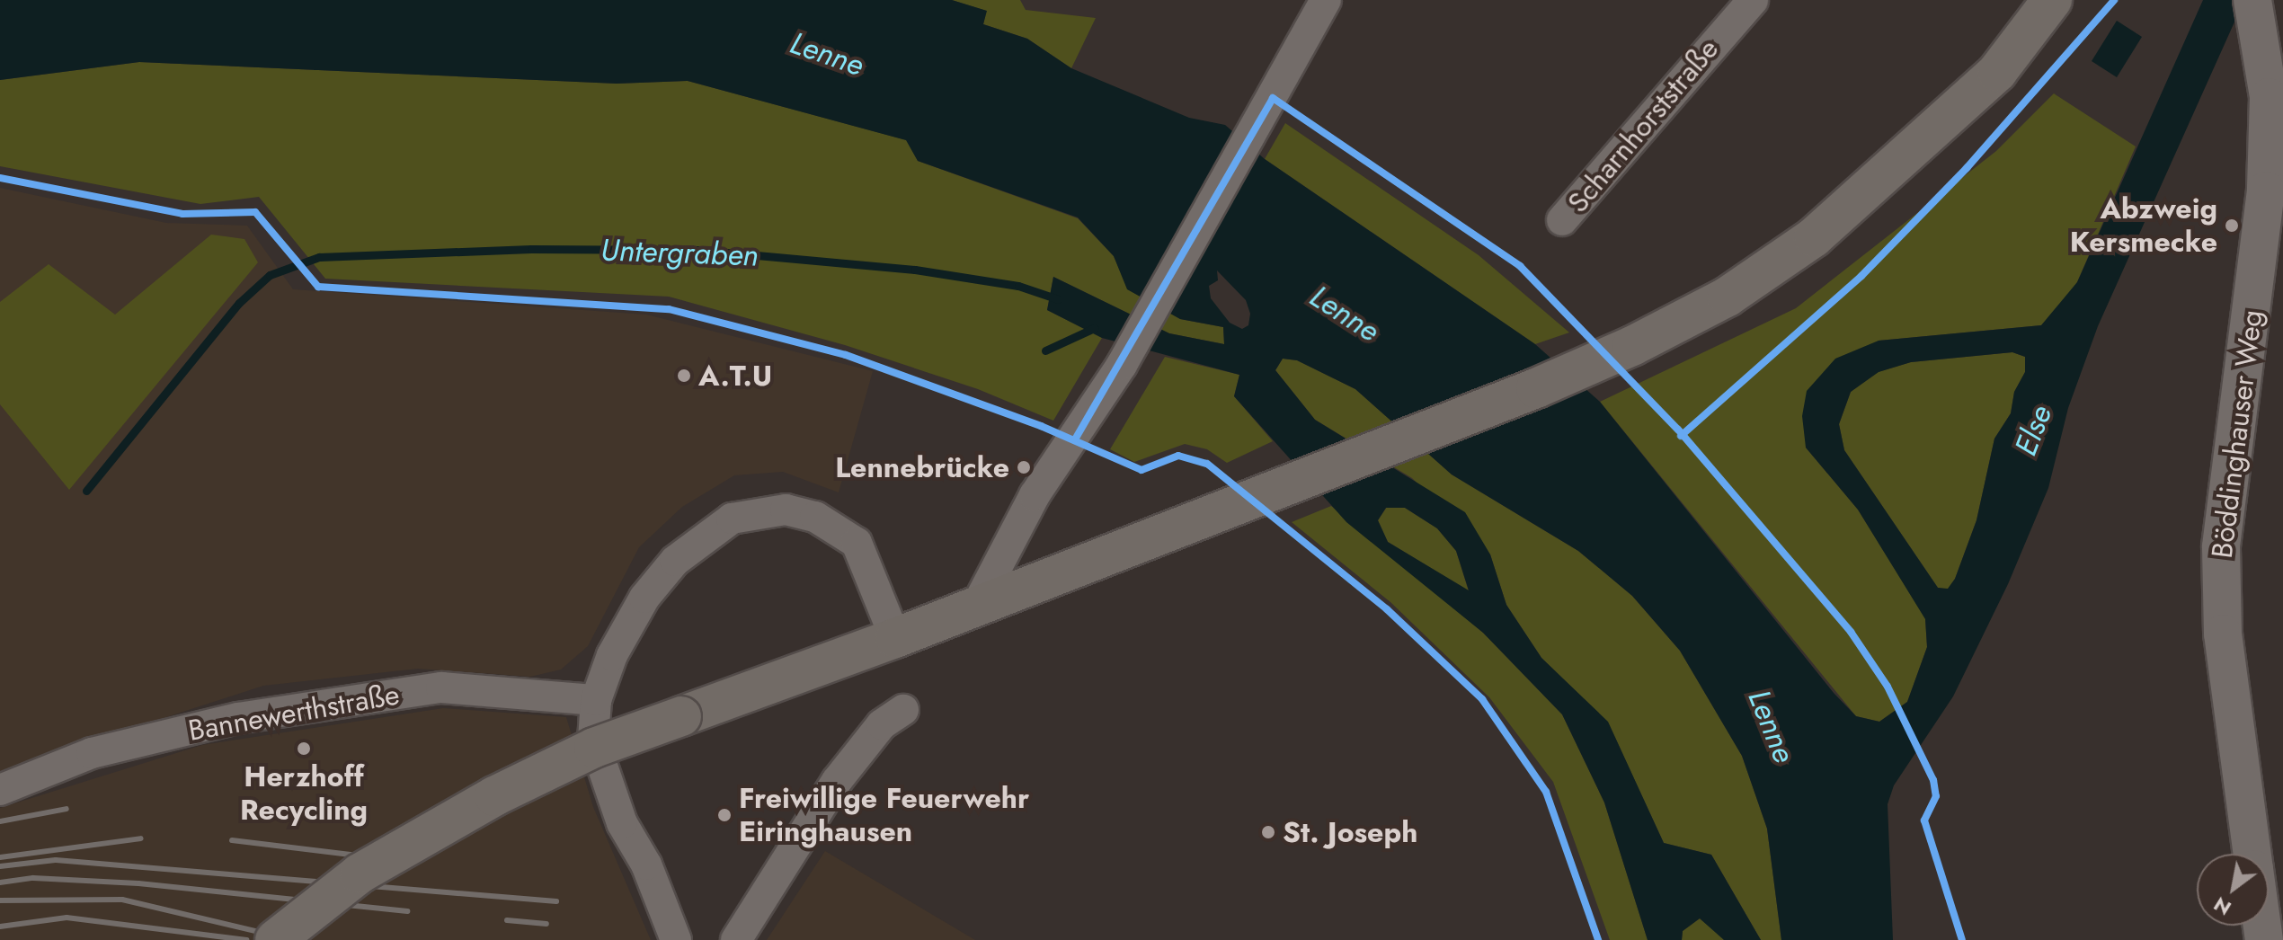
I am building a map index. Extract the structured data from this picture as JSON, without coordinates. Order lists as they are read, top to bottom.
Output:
{
  "streets": {
    "street": ["Scharnhorststraße", "Böddinghauser Weg", "Bannewerthstraße"]
  },
  "water": ["Lenne", "Untergraben", "Else"],
  "places": [
    "Abzweig Kersmecke",
    "A.T.U",
    "Lennebrücke",
    "Herzhoff Recycling",
    "Freiwillige Feuerwehr Eiringhausen",
    "St. Joseph"
  ],
  "north": "bottom left"
}
